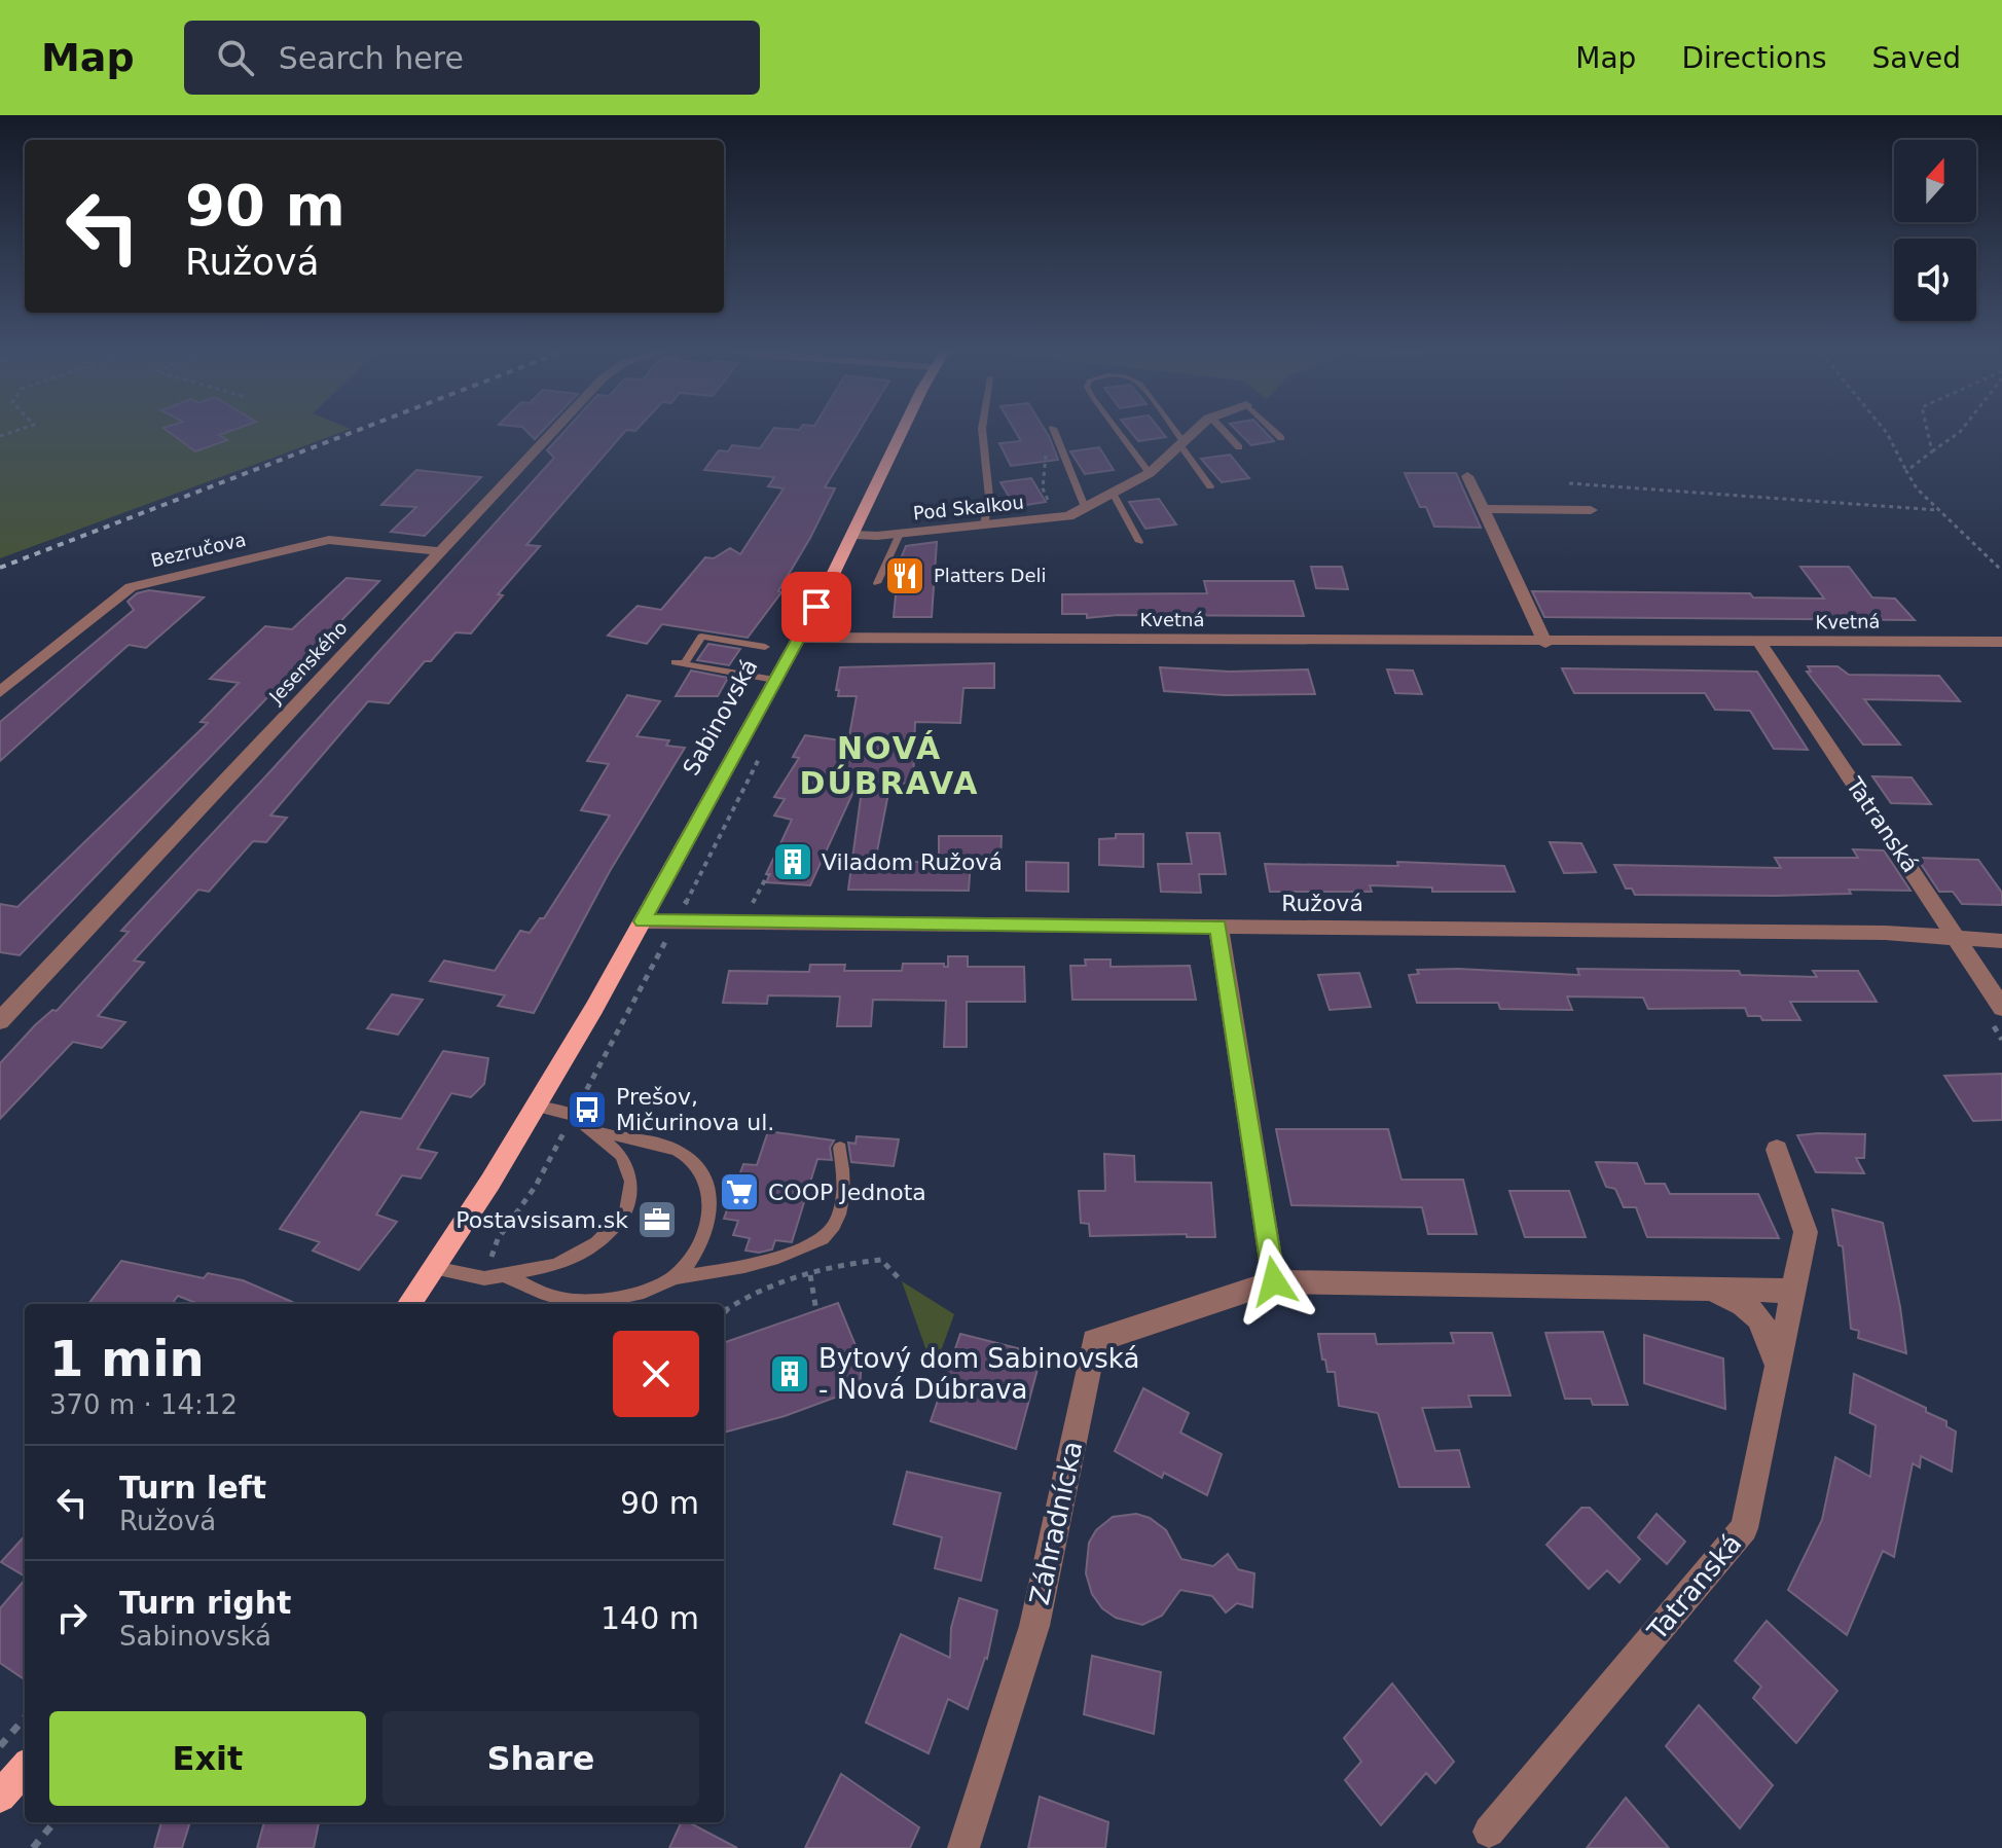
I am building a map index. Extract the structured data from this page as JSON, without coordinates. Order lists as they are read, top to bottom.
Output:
{
  "streets": {
    "main road": ["Sabinovská"],
    "street": [
      "Pod Skalkou",
      "Bezručova",
      "Kvetná",
      "Jesenského",
      "Tatranská",
      "Ružová",
      "Záhradnícka"
    ]
  },
  "crossings": [
    ["Pod Skalkou", "Sabinovská"],
    ["Bezručova", "Jesenského"],
    ["Kvetná", "Sabinovská"],
    ["Kvetná", "Tatranská"],
    ["Sabinovská", "Ružová"],
    ["Tatranská", "Ružová"]
  ],
  "districts": ["NOVÁ DÚBRAVA"],
  "places": {
    "restaurant": ["Platters Deli"],
    "building": ["Viladom Ružová", "Bytový dom Sabinovská - Nová Dúbrava"],
    "bus stop": ["Prešov, Mičurinova ul."],
    "supermarket": ["COOP Jednota"],
    "office": ["Postavsisam.sk"]
  },
  "north": "top",
  "page": {
    "header": "Map",
    "search": "Search here",
    "nav": ["Map", "Directions", "Saved"],
    "turn": ["90 m", "Ružová"],
    "heading": ["1 min", "370 m · 14:12"],
    "list": [
      {
        "name": "Turn left",
        "note": "Ružová",
        "value": "90 m"
      },
      {
        "name": "Turn right",
        "note": "Sabinovská",
        "value": "140 m"
      }
    ],
    "buttons": ["Exit", "Share"]
  }
}
